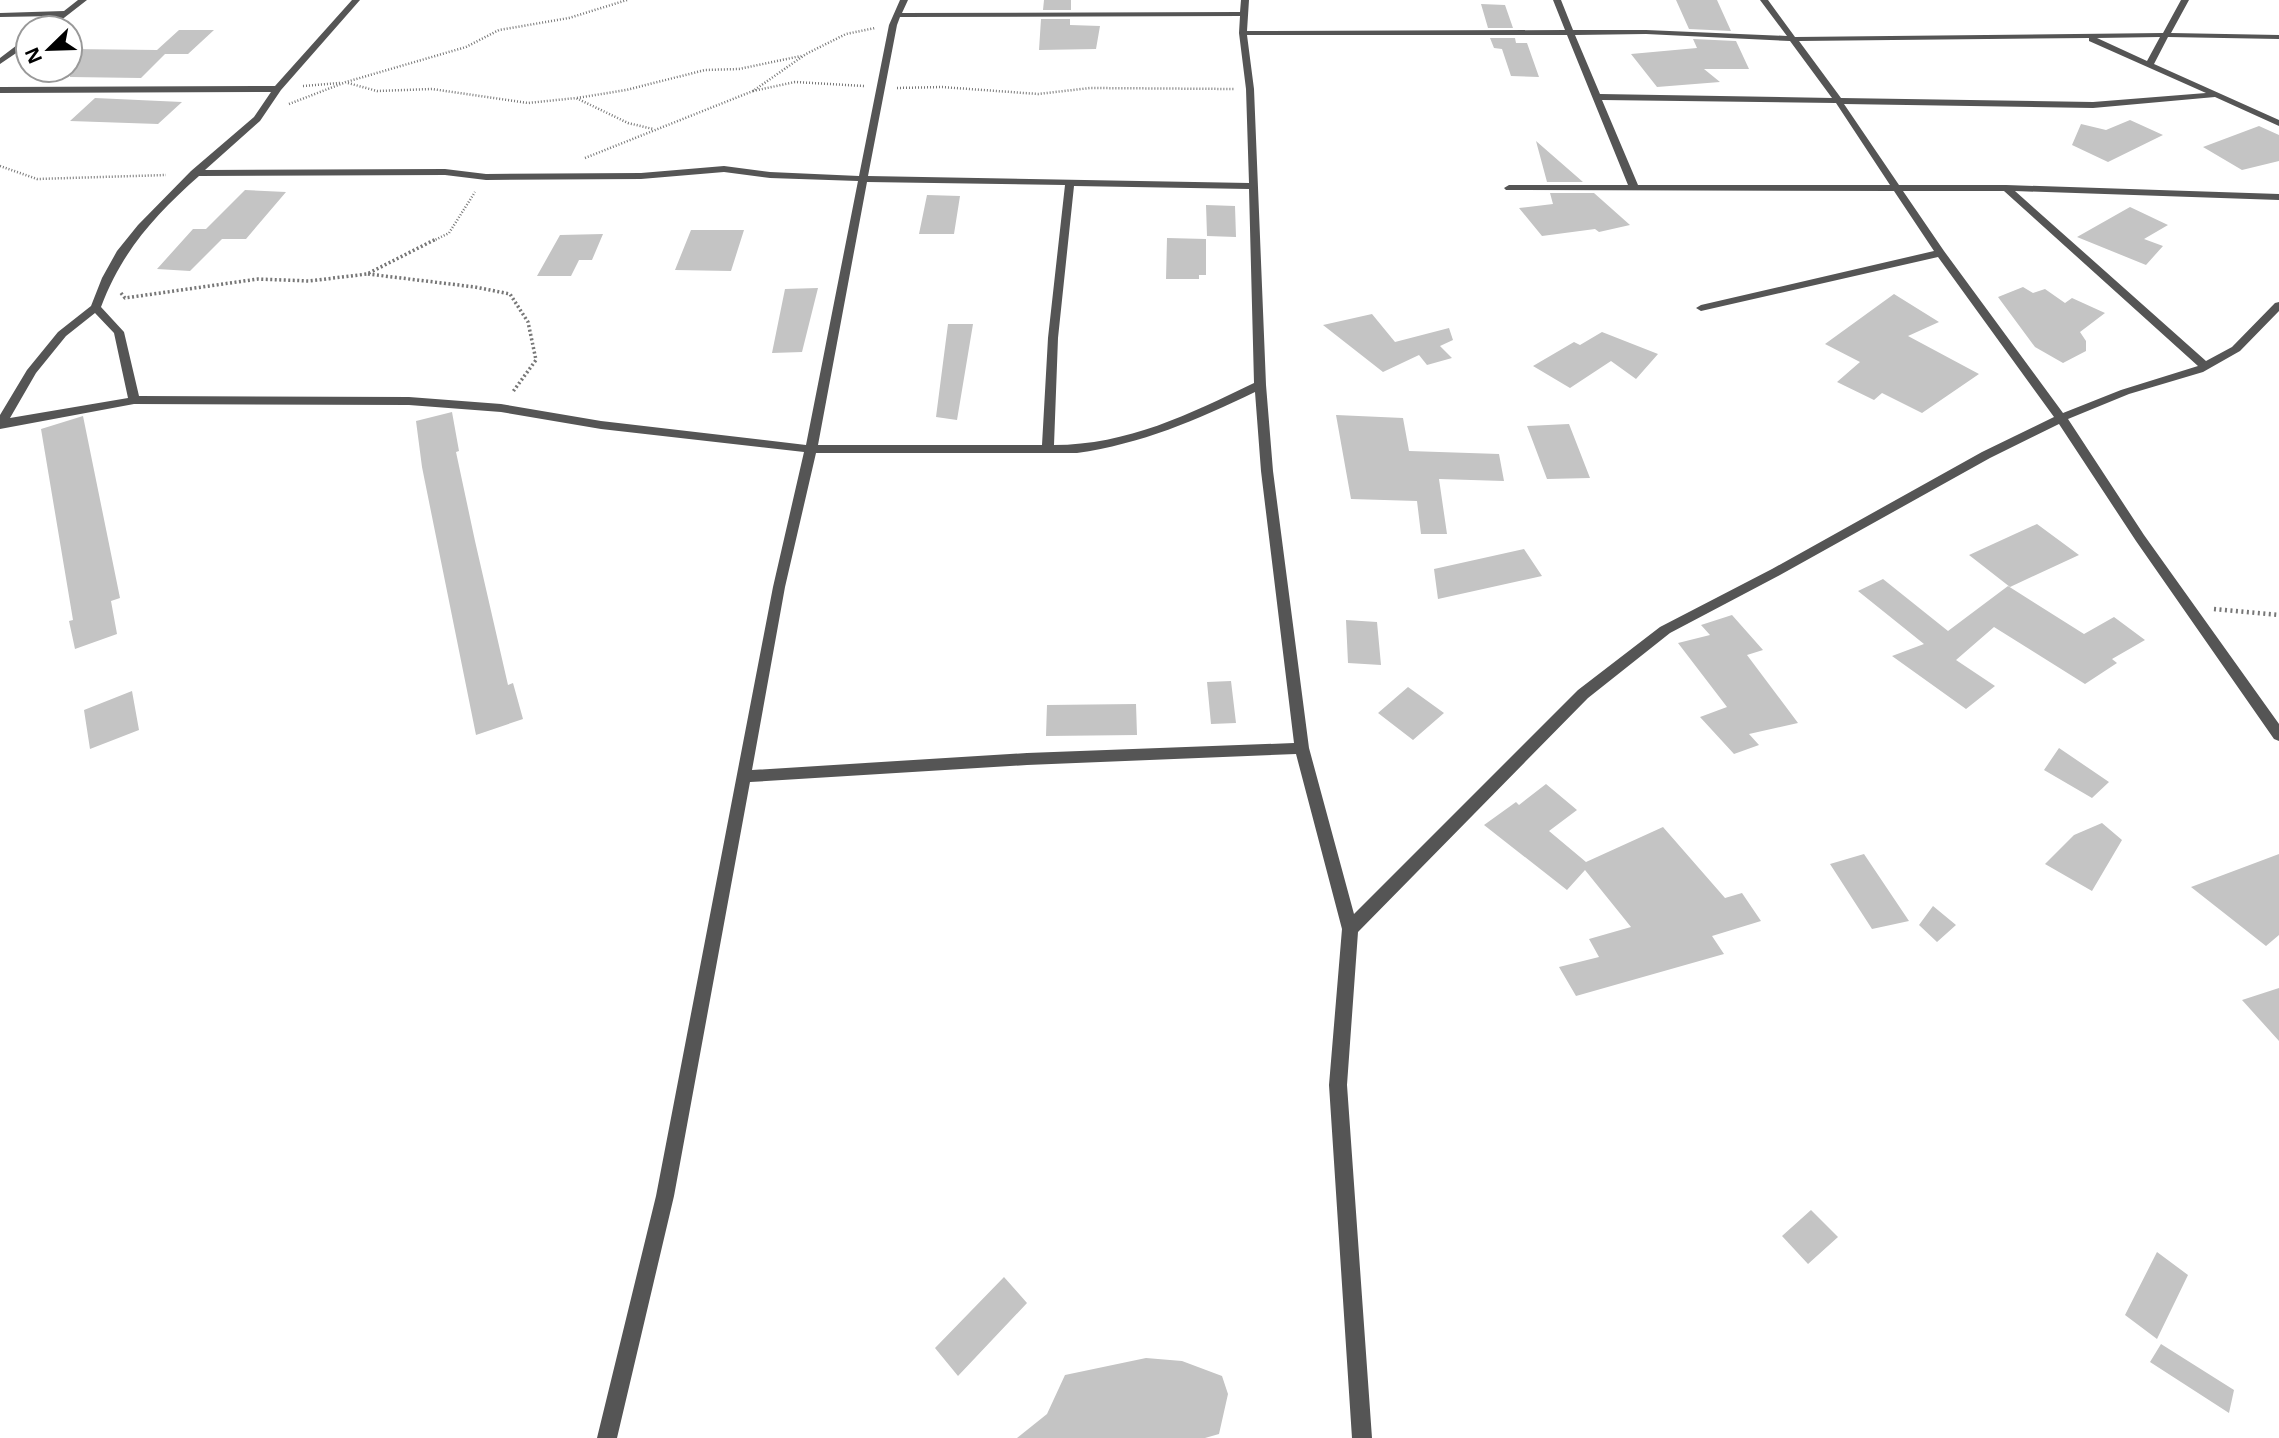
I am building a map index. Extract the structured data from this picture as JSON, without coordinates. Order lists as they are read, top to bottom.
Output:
{
  "north": "bottom left"
}
